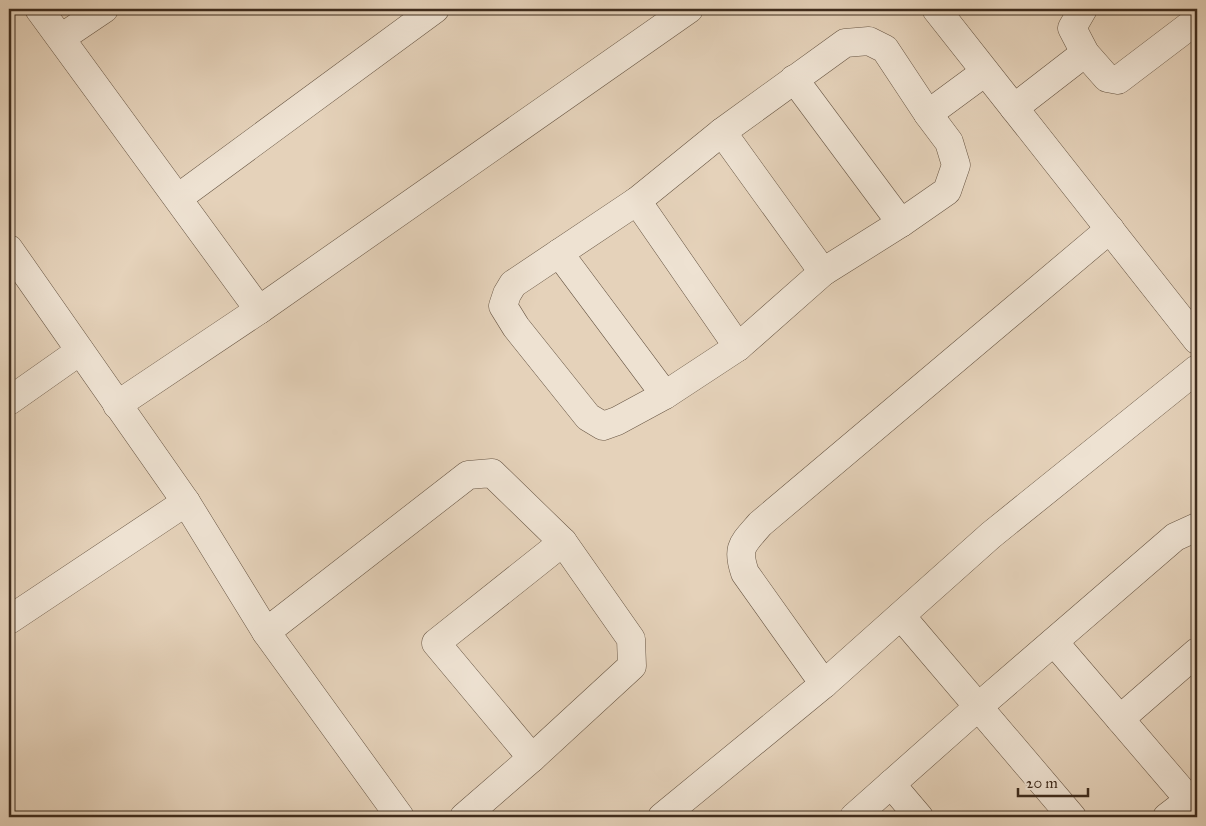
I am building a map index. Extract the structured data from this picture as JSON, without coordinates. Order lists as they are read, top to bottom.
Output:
{
  "scale_bar": "20 m"
}
